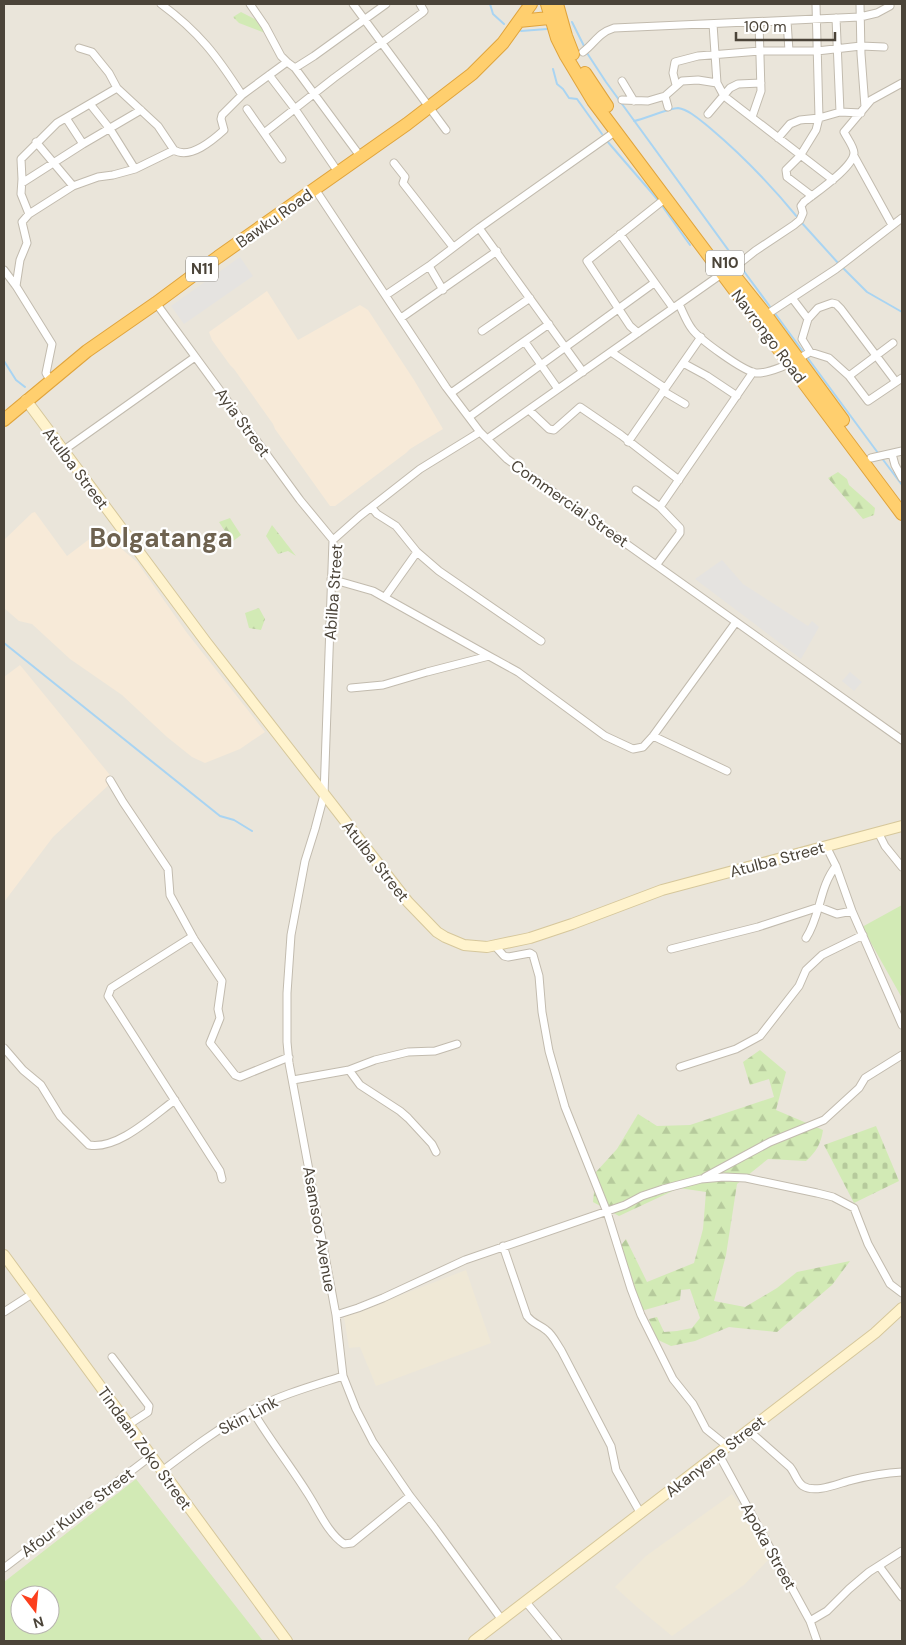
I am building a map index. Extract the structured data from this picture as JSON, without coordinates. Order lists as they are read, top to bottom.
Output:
{
  "streets": {
    "highway": [
      "Bawku Road",
      "N10",
      "N11",
      "Navrongo Road"
    ],
    "street": [
      "Ayia Street",
      "Atulba Street",
      "Commercial Street",
      "Abilba Street",
      "Asamsoo Avenue",
      "Skin Link",
      "Tindaan Zoko Street",
      "Akanyene Street",
      "Afour Kuure Street",
      "Apoka Street"
    ]
  },
  "crossings": [
    ["Bawku Road", "N11"],
    ["Bawku Road", "Ayia Street"],
    ["Bawku Road", "Atulba Street"],
    ["Bawku Road", "Commercial Street"],
    ["Ayia Street", "Abilba Street"],
    ["Atulba Street", "Abilba Street"],
    ["Atulba Street", "Asamsoo Avenue"],
    ["Commercial Street", "Abilba Street"],
    ["Abilba Street", "Asamsoo Avenue"],
    ["Asamsoo Avenue", "Skin Link"],
    ["Asamsoo Avenue", "Akanyene Street"],
    ["Skin Link", "Tindaan Zoko Street"],
    ["Tindaan Zoko Street", "Afour Kuure Street"],
    ["Akanyene Street", "Apoka Street"]
  ],
  "districts": ["Bolgatanga"],
  "scale_bar": "100 m",
  "north": "bottom"
}
